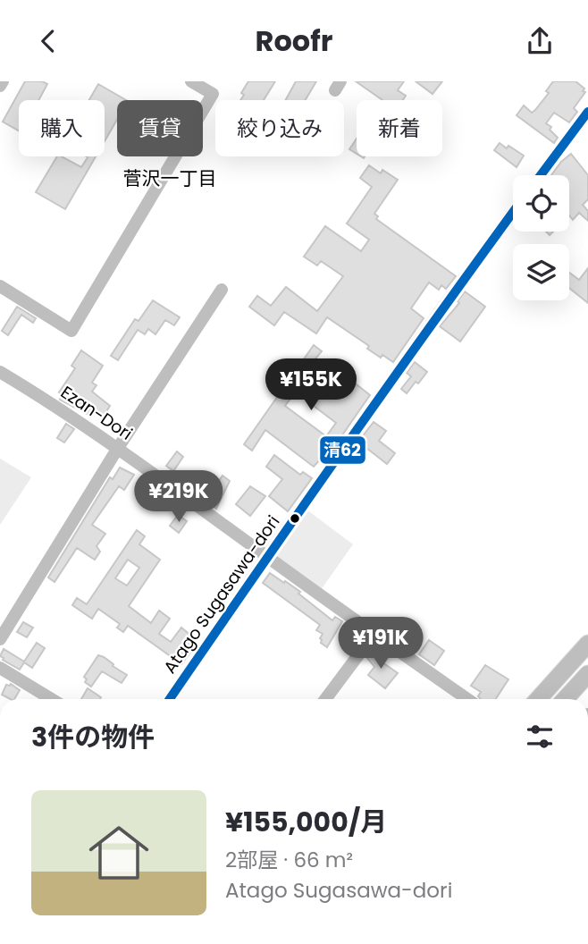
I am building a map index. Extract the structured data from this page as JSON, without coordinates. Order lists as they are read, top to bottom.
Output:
{
  "streets": {
    "street": ["Ezan-Dori", "Atago Sugasawa-dori"]
  },
  "crossings": [
    ["Ezan-Dori", "Atago Sugasawa-dori"]
  ],
  "districts": ["菅沢一丁目"],
  "lines": ["transit line 清62"],
  "page": {
    "header": "Roofr",
    "chip": [
      "購入",
      "賃貸",
      "絞り込み",
      "新着"
    ],
    "price": ["¥155K", "¥219K", "¥191K"],
    "heading": "3件の物件",
    "list": [
      {
        "name": "¥155,000/月",
        "note": "2部屋 · 66 m² · Atago Sugasawa-dori"
      }
    ]
  }
}
